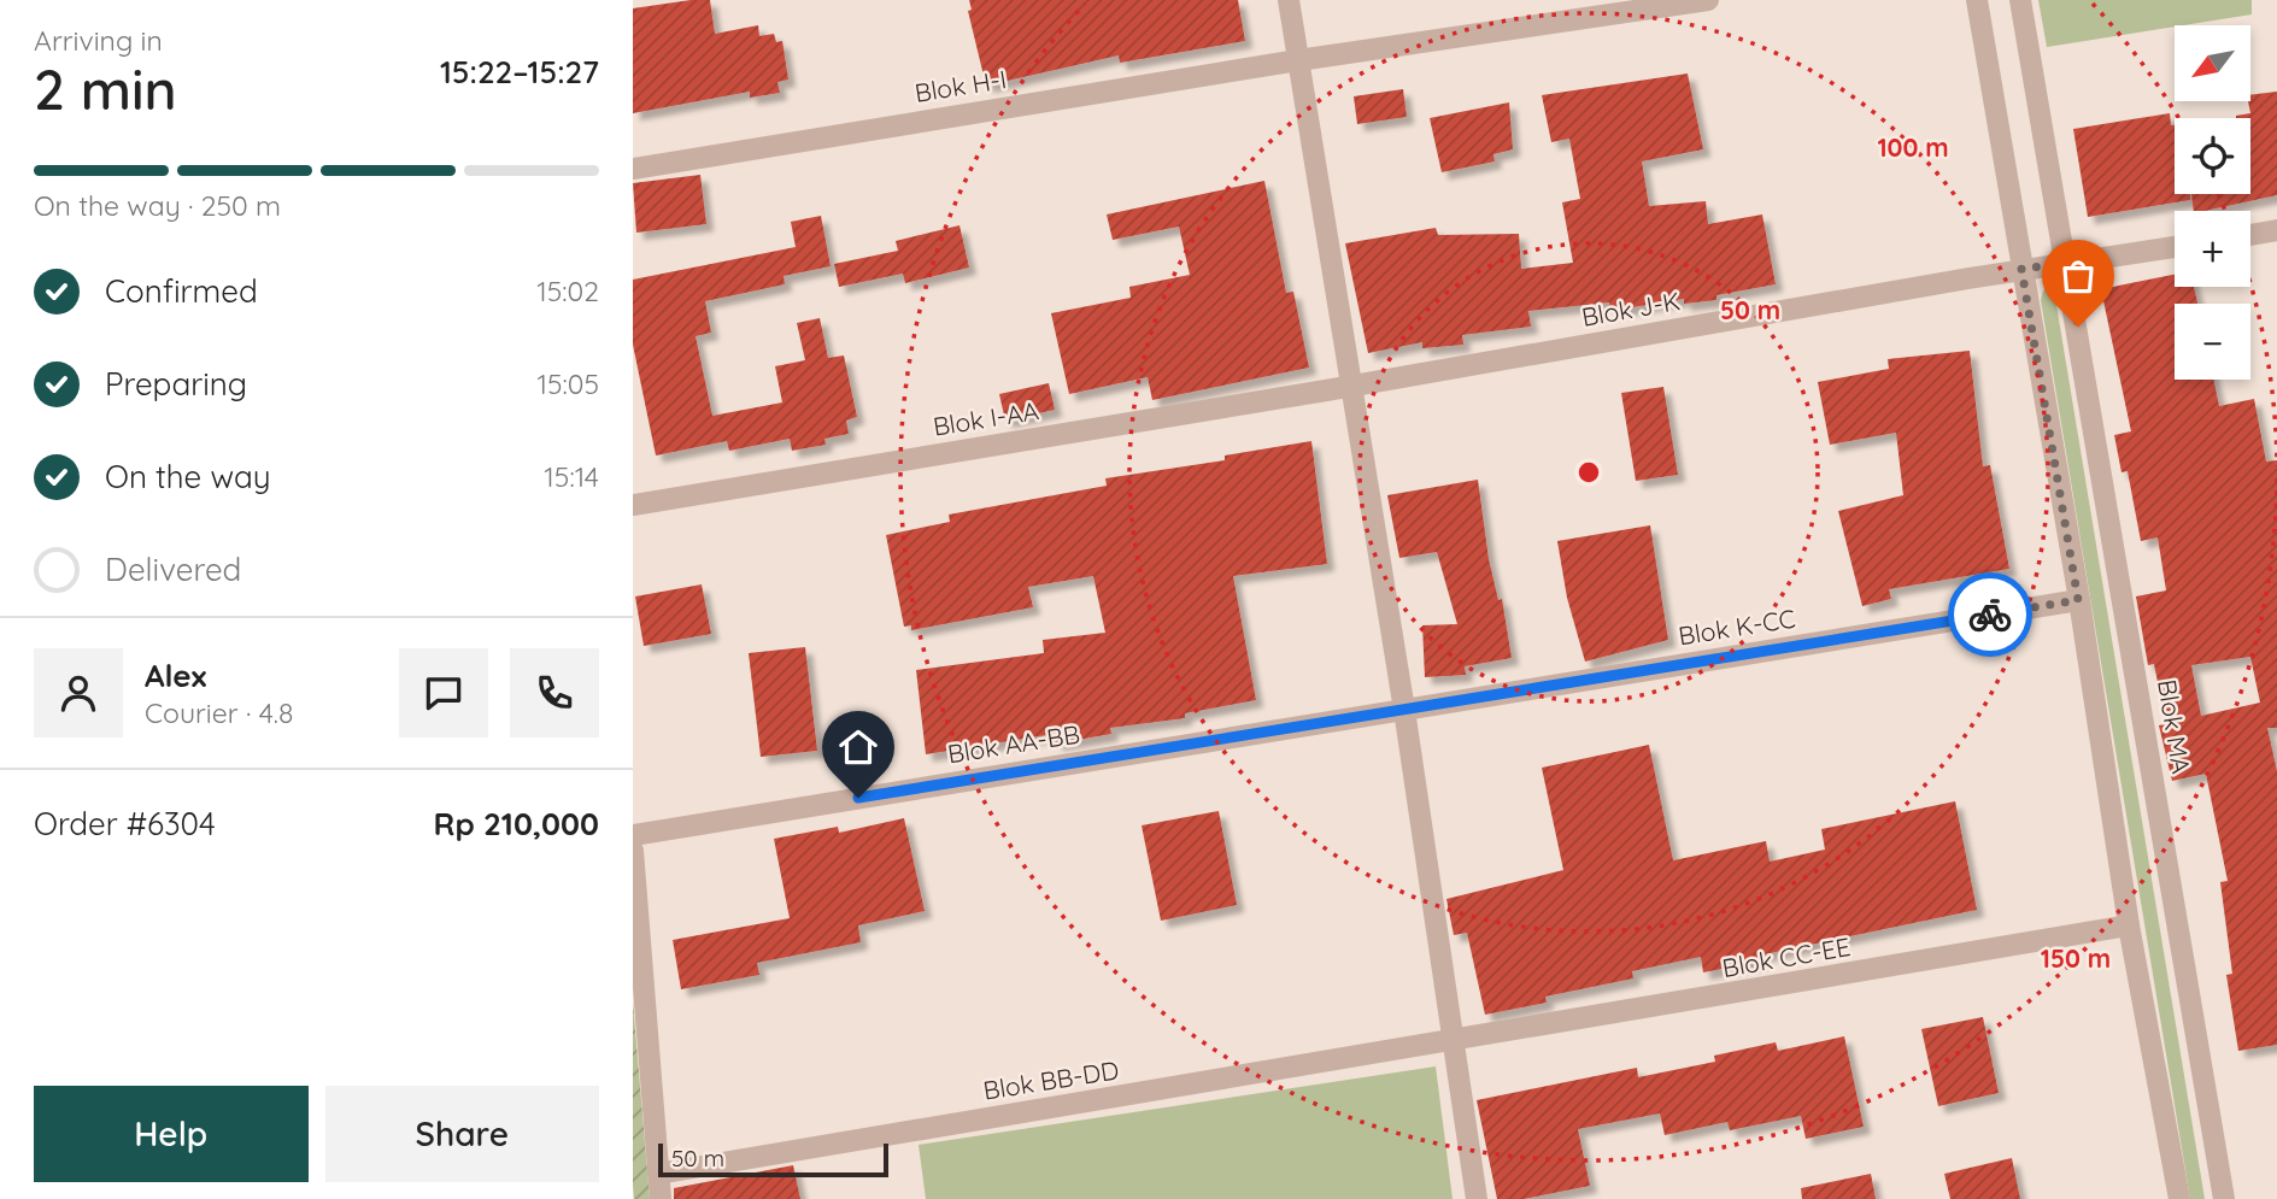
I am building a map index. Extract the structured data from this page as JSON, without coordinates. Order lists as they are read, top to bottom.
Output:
{
  "streets": {
    "street": [
      "Blok H-I",
      "Blok J-K",
      "Blok I-AA",
      "Blok K-CC",
      "Blok MA",
      "Blok AA-BB",
      "Blok CC-EE",
      "Blok BB-DD"
    ]
  },
  "crossings": [
    ["Blok J-K", "Blok I-AA"],
    ["Blok J-K", "Blok MA"],
    ["Blok K-CC", "Blok AA-BB"],
    ["Blok CC-EE", "Blok BB-DD"]
  ],
  "scale_bar": "50 m",
  "north": "bottom left",
  "page": {
    "heading": ["2 min", "Arriving in", "15:22–15:27"],
    "panel": [
      "Alex",
      "Courier · 4.8",
      "Order #6304",
      "Rp 210,000"
    ],
    "map_buttons": ["+", "−"],
    "bar": "On the way · 250 m",
    "list": [
      ["Confirmed", "15:02"],
      ["Preparing", "15:05"],
      ["On the way", "15:14"],
      "Delivered"
    ],
    "buttons": ["Help", "Share"],
    "scale": "50 m"
  },
  "rings": ["100 m", "50 m", "150 m"]
}
